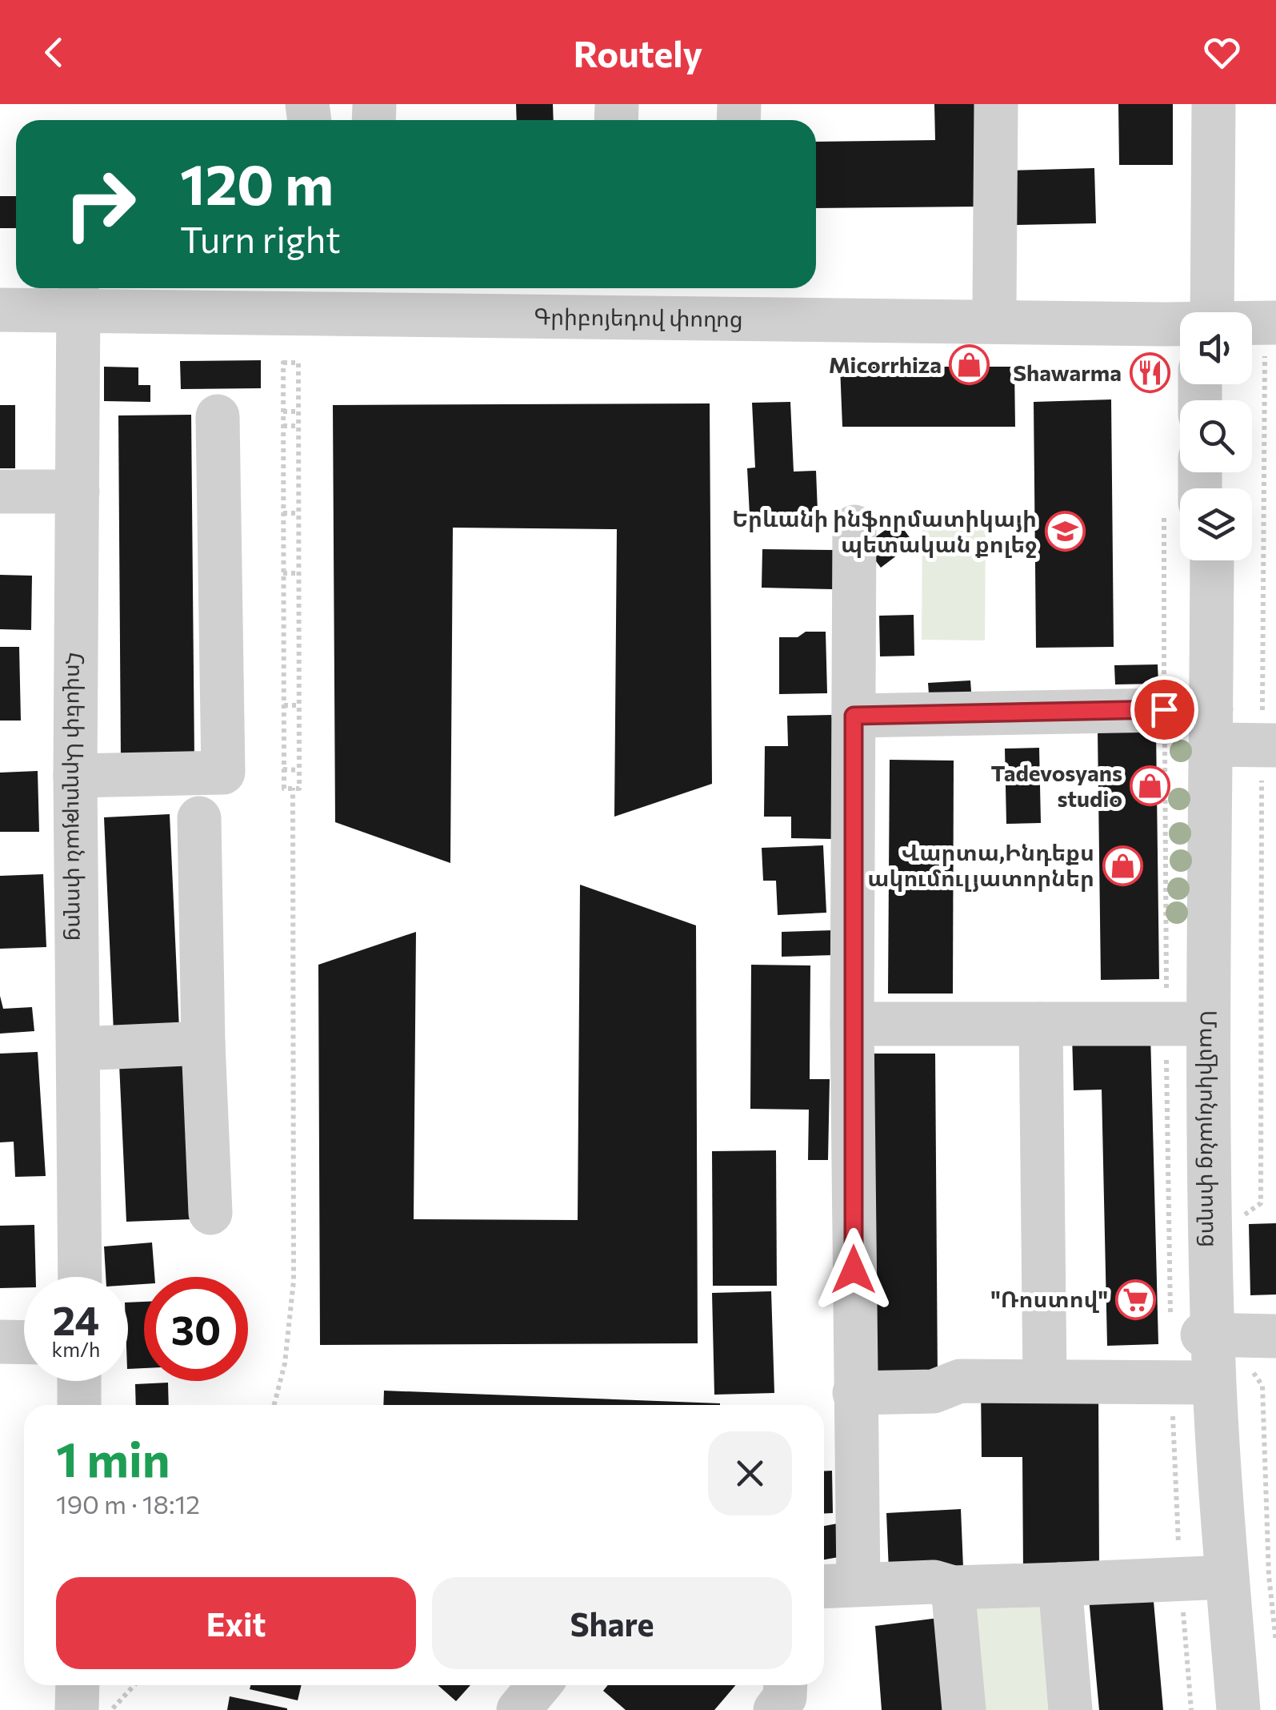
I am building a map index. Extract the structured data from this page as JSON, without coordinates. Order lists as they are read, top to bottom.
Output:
{
  "streets": {
    "street": ["Գրիբոյեդով փողոց", "Հովսեփ Արղության փողոց", "Մամիկոնյանց փողոց"]
  },
  "crossings": [
    ["Գրիբոյեդով փողոց", "Հովսեփ Արղության փողոց"]
  ],
  "places": {
    "shop": ["Micorrhiza", "Tadevosyans studio", "Վարտա,Ինդեքս ակումուլյատորներ"],
    "restaurant": ["Shawarma"],
    "school or university": ["Երևանի ինֆորմատիկայի պետական քոլեջ"],
    "supermarket": ["\"Ռոստով\""]
  },
  "page": {
    "header": "Routely",
    "turn": ["120 m", "Turn right"],
    "speed": "24 km/h",
    "limit": "30",
    "heading": ["1 min", "190 m · 18:12"],
    "buttons": ["Exit", "Share"]
  }
}
